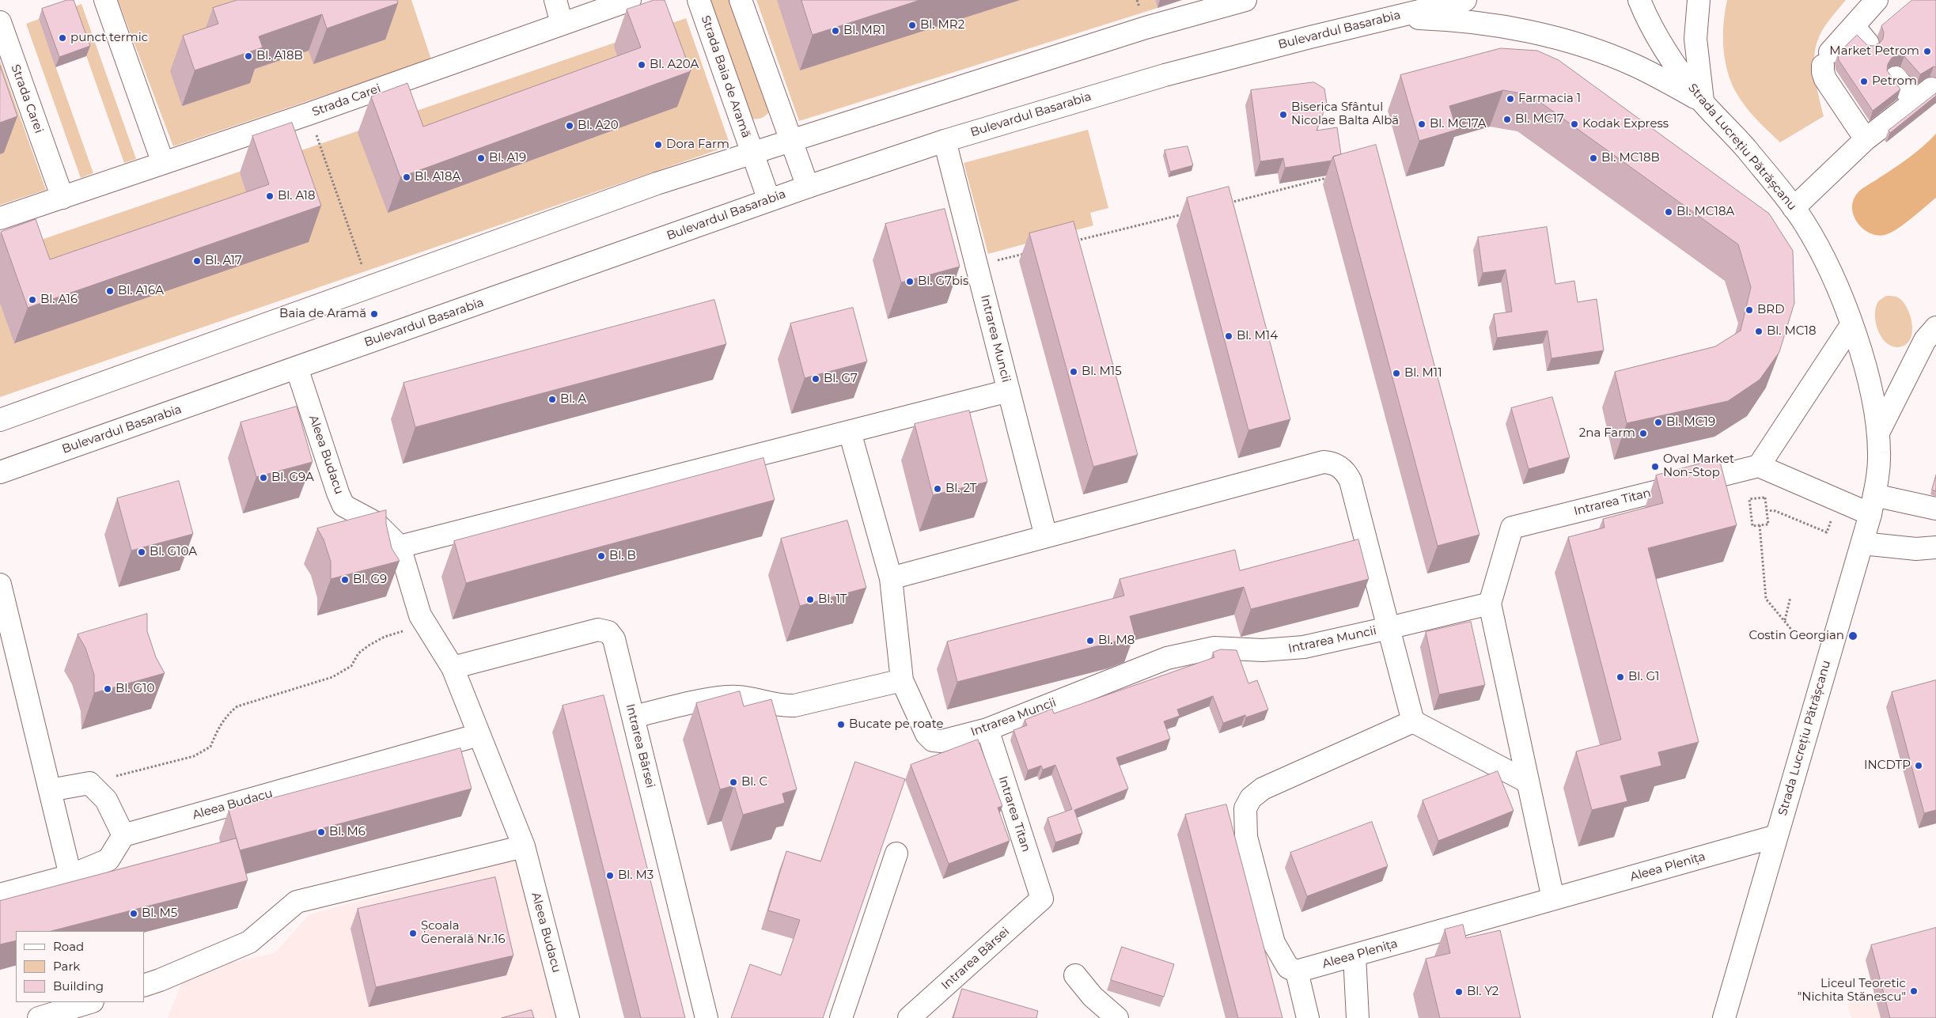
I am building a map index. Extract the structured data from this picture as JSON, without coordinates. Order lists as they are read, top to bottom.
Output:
{
  "streets": {
    "street": [
      "Bulevardul Basarabia",
      "Strada Baia de Aramă",
      "Strada Carei",
      "Strada Lucrețiu Pătrășcanu",
      "Intrarea Muncii",
      "Aleea Budacu",
      "Intrarea Titan",
      "Intrarea Bârsei",
      "Aleea Plenița"
    ]
  },
  "crossings": [
    ["Bulevardul Basarabia", "Strada Baia de Aramă"],
    ["Bulevardul Basarabia", "Intrarea Muncii"],
    ["Bulevardul Basarabia", "Aleea Budacu"],
    ["Strada Lucrețiu Pătrășcanu", "Aleea Plenița"],
    ["Intrarea Muncii", "Intrarea Titan"],
    ["Aleea Budacu", "Intrarea Bârsei"],
    ["Intrarea Titan", "Intrarea Bârsei"]
  ],
  "places": [
    "Bl. MR2",
    "Bl. MR1",
    "punct termic",
    "Market Petrom",
    "Bl. A18B",
    "Bl. A20A",
    "Petrom",
    "Farmacia 1",
    "Biserica Sfântul Nicolae Balta Albă",
    "Bl. MC17",
    "Bl. MC17A",
    "Kodak Express",
    "Bl. A20",
    "Dora Farm",
    "Bl. A19",
    "Bl. MC18B",
    "Bl. A18A",
    "Bl. A18",
    "Bl. MC18A",
    "Bl. A17",
    "Bl. G7bis",
    "Bl. A16A",
    "Bl. A16",
    "BRD",
    "Baia de Aramă",
    "Bl. MC18",
    "Bl. M14",
    "Bl. M15",
    "Bl. M11",
    "Bl. G7",
    "Bl. A",
    "Bl. MC19",
    "2na Farm",
    "Oval Market Non-Stop",
    "Bl. G9A",
    "Bl. 2T",
    "Bl. G10A",
    "Bl. B",
    "Bl. G9",
    "Bl. 1T",
    "Costin Georgian",
    "Bl. M8",
    "Bl. G1",
    "Bl. G10",
    "Bucate pe roate",
    "INCDTP",
    "Bl. C",
    "Bl. M6",
    "Bl. M3",
    "Bl. M5",
    "Școala Generală Nr.16",
    "Liceul Teoretic \"Nichita Stănescu\"",
    "Bl. Y2"
  ],
  "legend": ["Road", "Park", "Building"]
}
